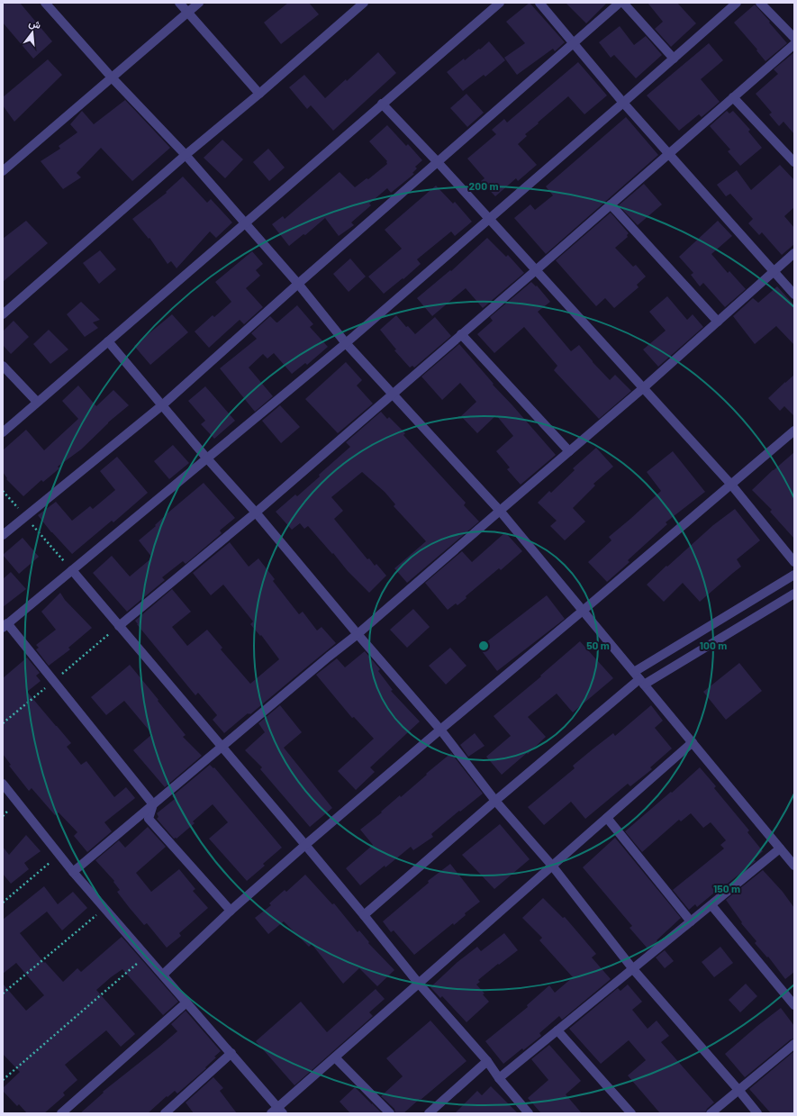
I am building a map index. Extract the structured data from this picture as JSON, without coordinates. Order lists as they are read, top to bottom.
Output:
{
  "north": "top",
  "rings": [
    "200 m",
    "50 m",
    "100 m",
    "150 m"
  ]
}
